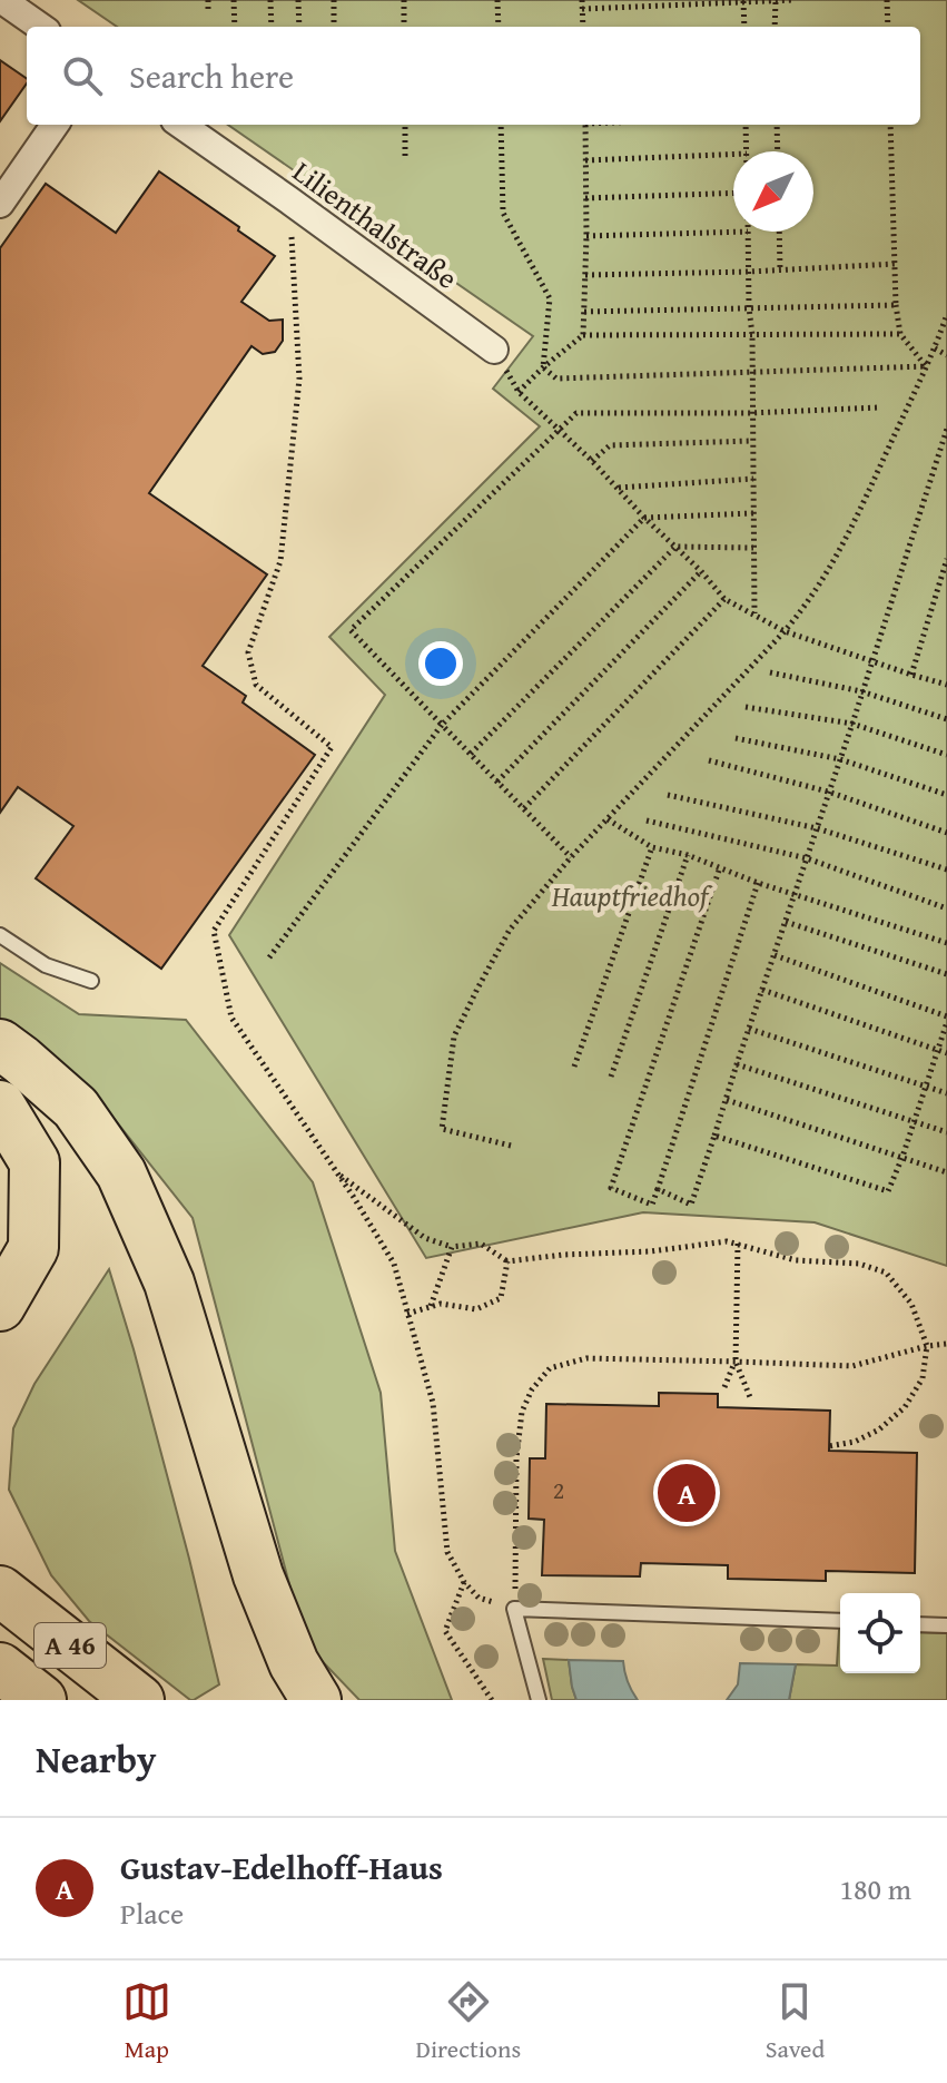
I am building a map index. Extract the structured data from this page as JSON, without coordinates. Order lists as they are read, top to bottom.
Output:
{
  "streets": {
    "highway": ["A 46"],
    "street": ["Lilienthalstraße"]
  },
  "parks": ["Hauptfriedhof"],
  "house_numbers": ["2"],
  "north": "bottom left",
  "page": {
    "search": "Search here",
    "pins": "A",
    "heading": "Nearby",
    "list": [
      {
        "mark": "A",
        "name": "Gustav-Edelhoff-Haus",
        "note": "Place",
        "value": "180 m"
      }
    ],
    "nav": ["Map", "Directions", "Saved"]
  }
}
